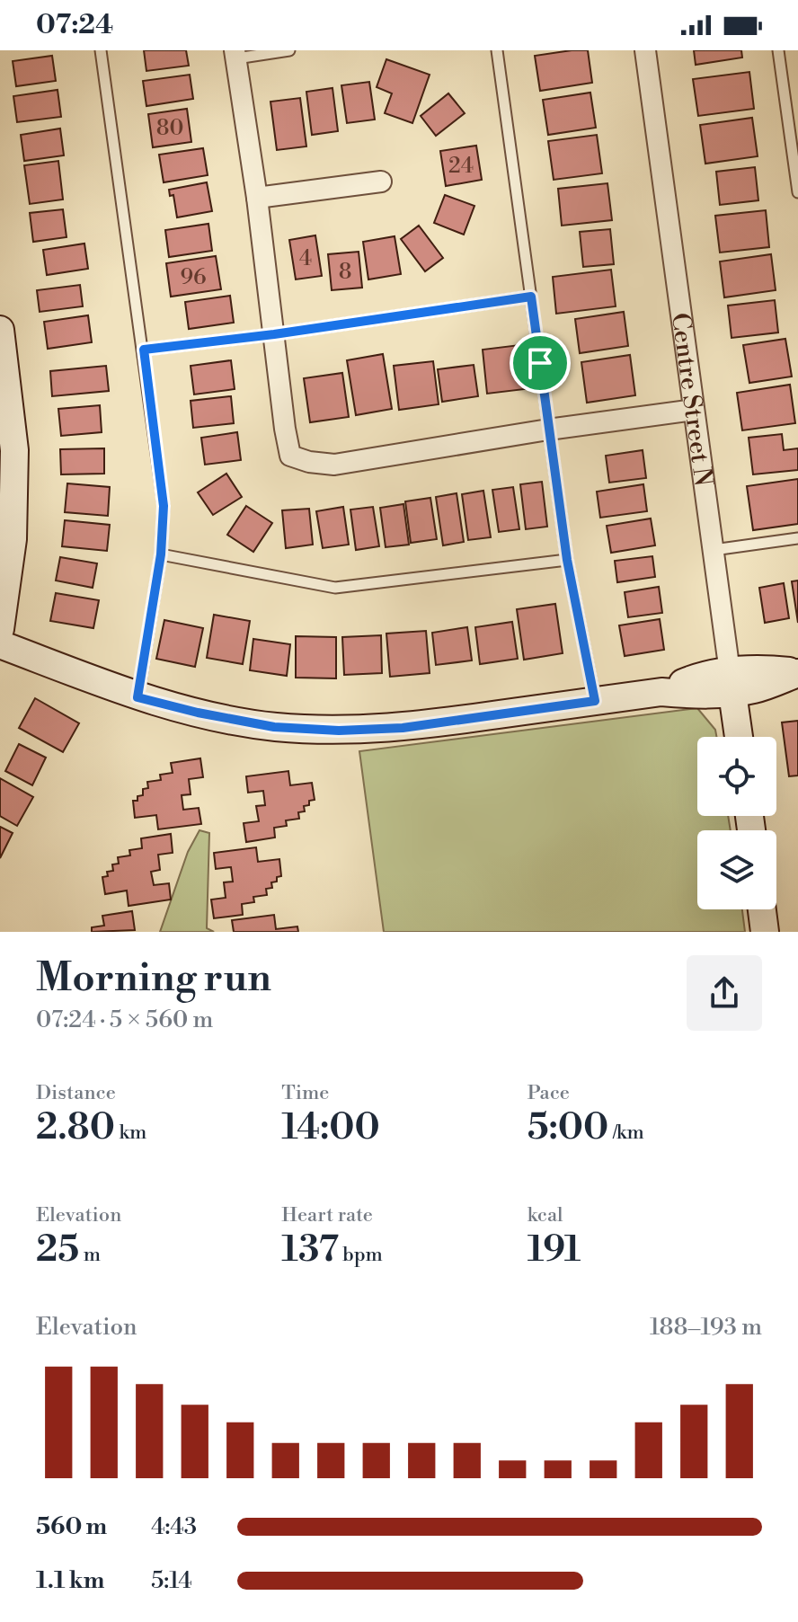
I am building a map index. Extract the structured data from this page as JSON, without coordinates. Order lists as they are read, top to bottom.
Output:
{
  "streets": {
    "street": ["Centre Street N"]
  },
  "house_numbers": [
    "80",
    "24",
    "4",
    "8",
    "96"
  ],
  "page": {
    "status": "07:24",
    "heading": ["Morning run", "07:24 · 5 × 560 m"],
    "stats": [
      ["Distance", "2.80 km"],
      ["Time", "14:00"],
      ["Pace", "5:00 /km"],
      ["Elevation", "25 m"],
      ["Heart rate", "137 bpm"],
      ["kcal", "191"]
    ],
    "chart": ["Elevation", "188–193 m"],
    "list": [
      {
        "name": "560 m",
        "note": "4:43"
      },
      {
        "name": "1.1 km",
        "note": "5:14"
      }
    ]
  }
}
